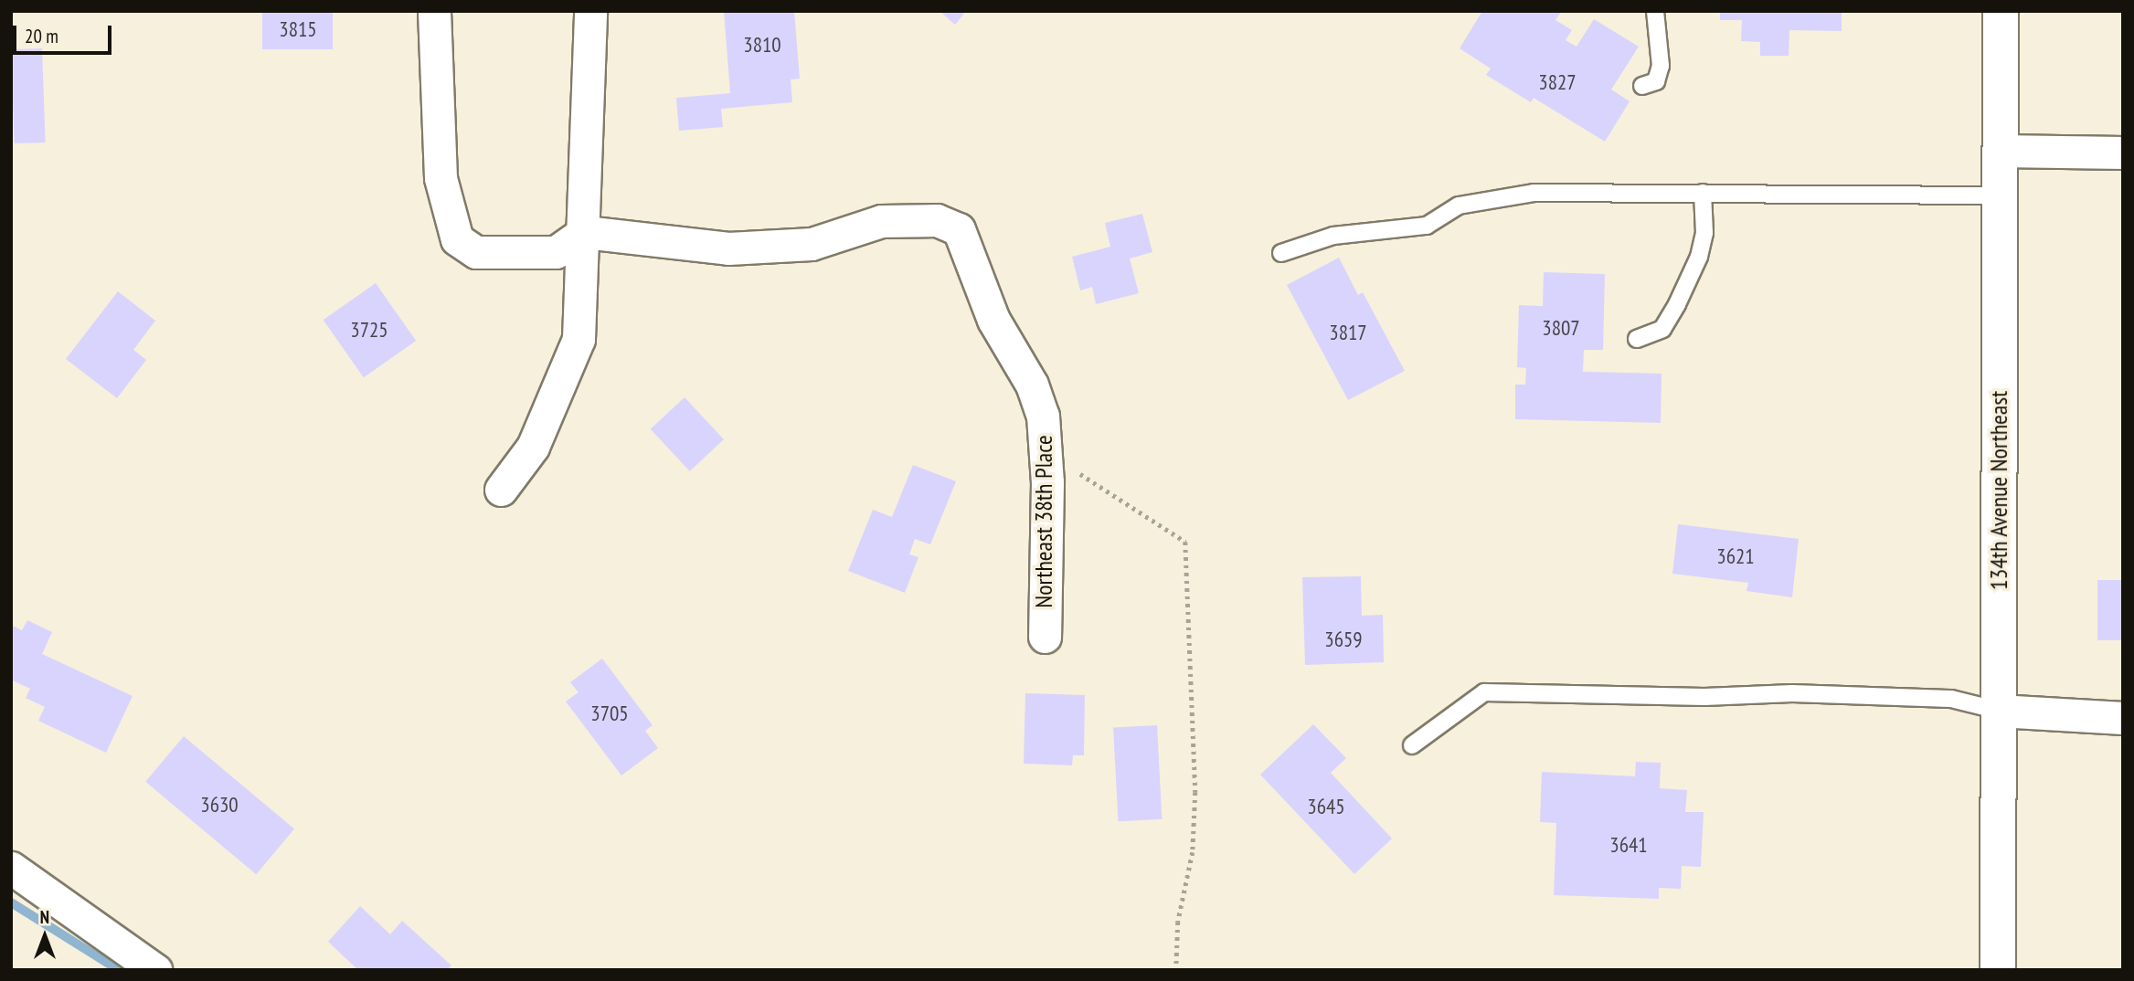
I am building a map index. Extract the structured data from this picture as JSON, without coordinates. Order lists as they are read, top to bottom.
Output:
{
  "streets": {
    "street": ["134th Avenue Northeast", "Northeast 38th Place"]
  },
  "house_numbers": [
    "3815",
    "3810",
    "3827",
    "3807",
    "3725",
    "3817",
    "3621",
    "3659",
    "3705",
    "3630",
    "3645",
    "3641"
  ],
  "scale_bar": "20 m",
  "north": "top"
}
